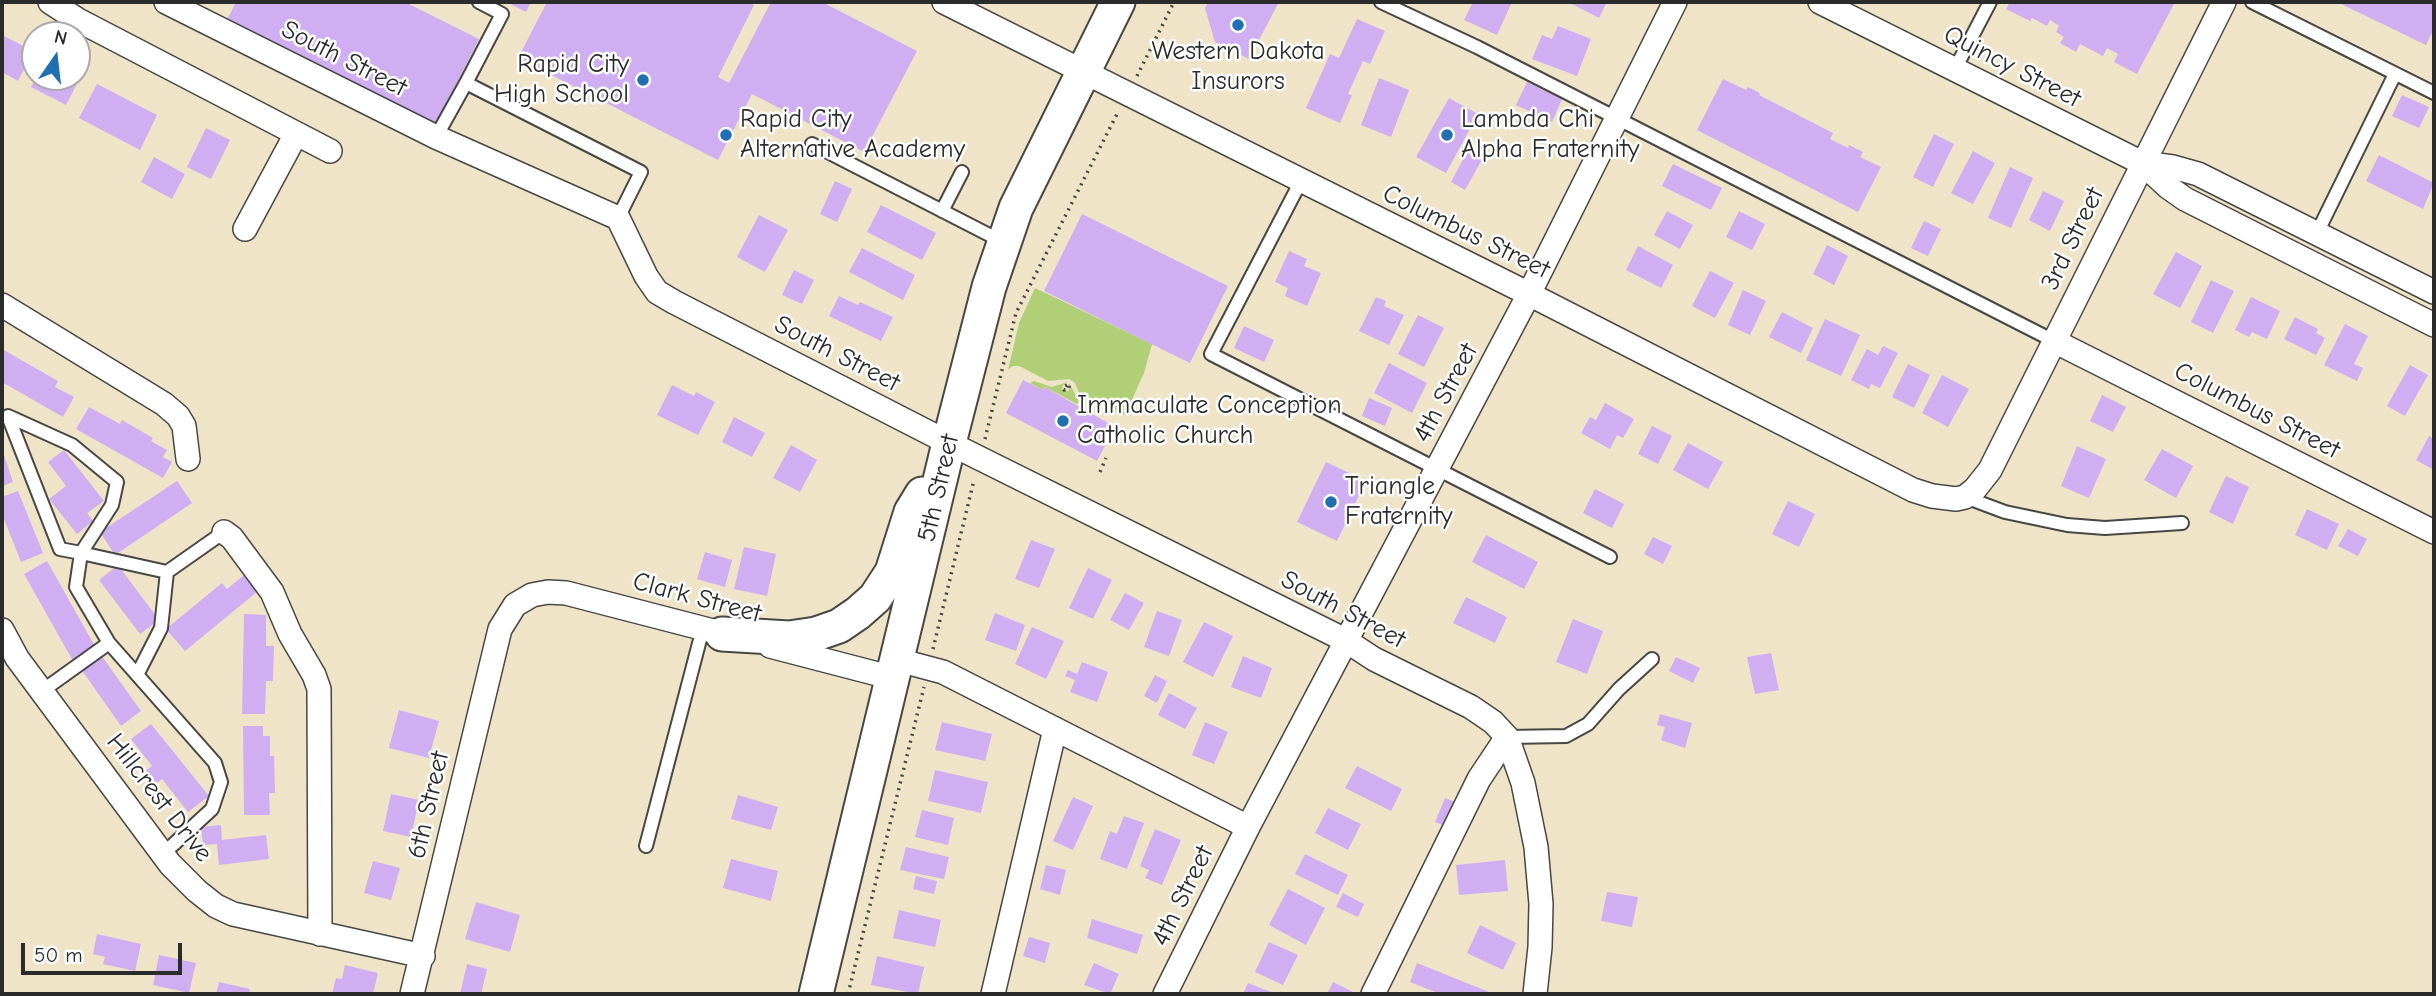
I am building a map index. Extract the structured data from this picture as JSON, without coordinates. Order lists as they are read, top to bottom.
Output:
{
  "streets": {
    "main road": ["5th Street"],
    "street": [
      "South Street",
      "Quincy Street",
      "Columbus Street",
      "3rd Street",
      "4th Street",
      "Clark Street",
      "Hillcrest Drive",
      "6th Street"
    ]
  },
  "crossings": [
    ["South Street", "4th Street"],
    ["South Street", "5th Street"],
    ["Quincy Street", "3rd Street"],
    ["Columbus Street", "3rd Street"],
    ["Columbus Street", "4th Street"],
    ["Columbus Street", "5th Street"],
    ["4th Street", "Clark Street"],
    ["5th Street", "Clark Street"],
    ["Clark Street", "6th Street"],
    ["Hillcrest Drive", "6th Street"]
  ],
  "places": [
    "Western Dakota Insurors",
    "Rapid City High School",
    "Rapid City Alternative Academy",
    "Lambda Chi Alpha Fraternity",
    "Immaculate Conception Catholic Church",
    "Triangle Fraternity"
  ],
  "scale_bar": "50 m",
  "north": "top"
}
